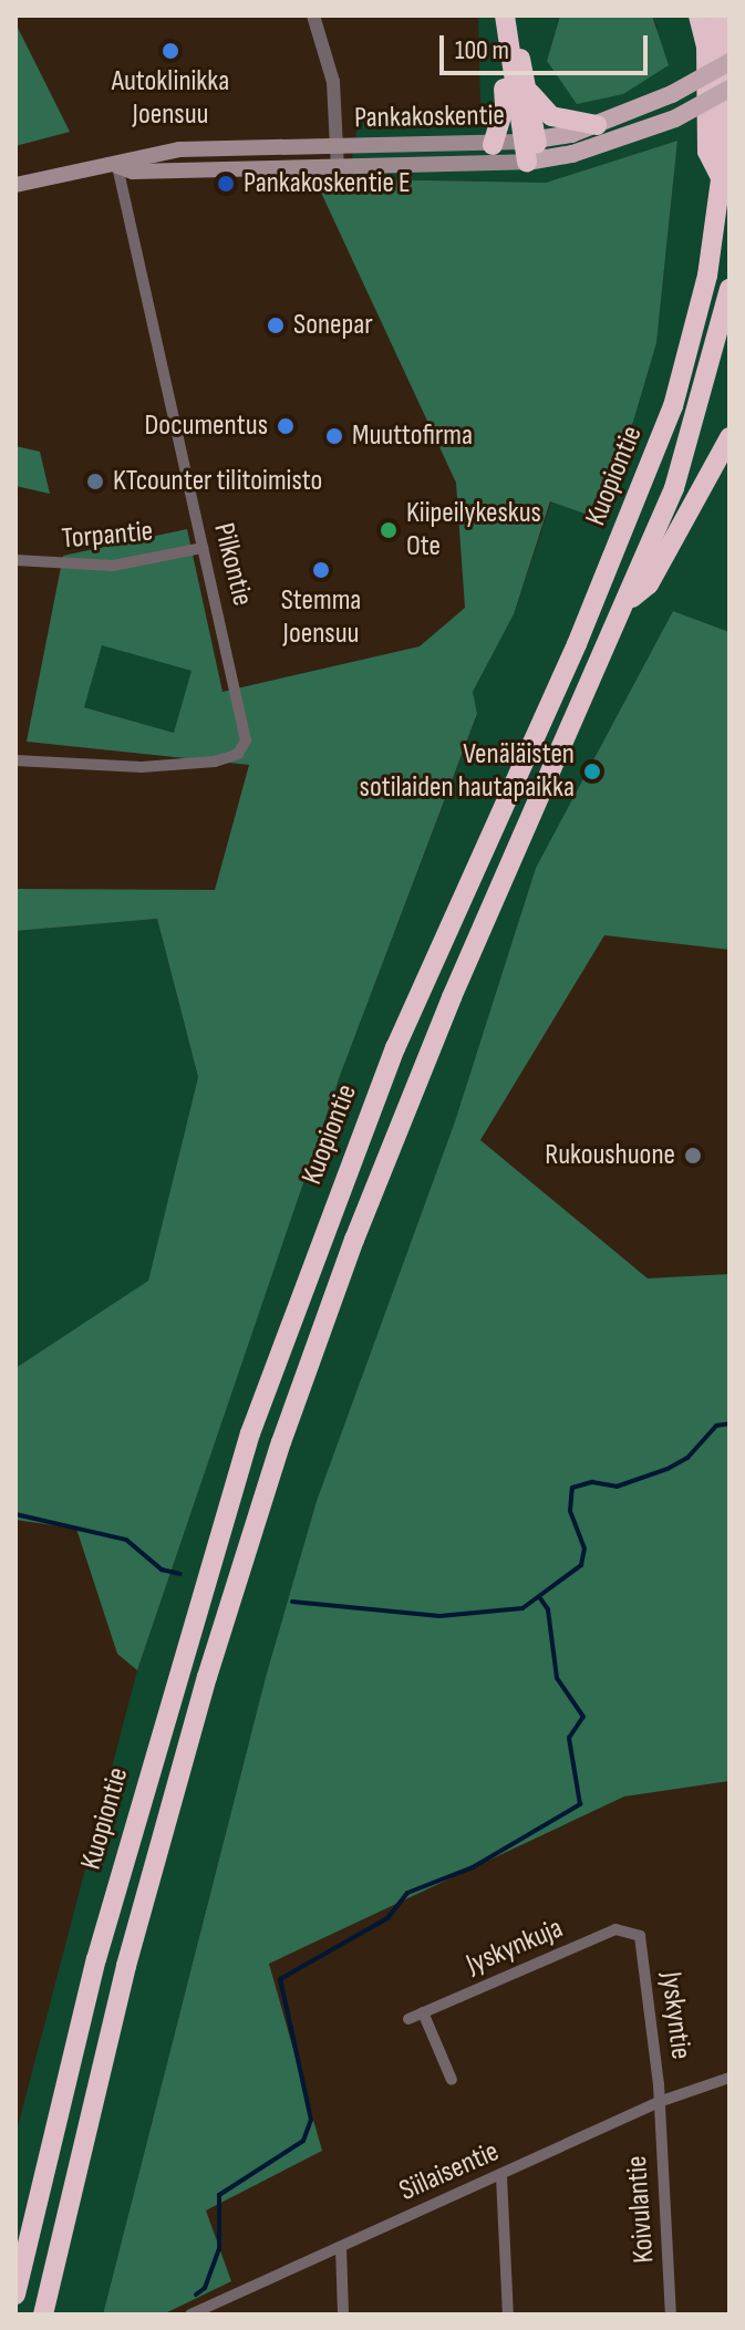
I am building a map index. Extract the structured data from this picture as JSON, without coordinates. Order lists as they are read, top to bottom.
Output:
{
  "streets": {
    "highway": ["Kuopiontie"],
    "main road": ["Pankakoskentie"],
    "street": [
      "Torpantie",
      "Pilkontie",
      "Jyskynkuja",
      "Jyskyntie",
      "Siilaisentie",
      "Koivulantie"
    ]
  },
  "crossings": [
    ["Pankakoskentie", "Pilkontie"],
    ["Torpantie", "Pilkontie"],
    ["Jyskynkuja", "Jyskyntie"],
    ["Jyskyntie", "Siilaisentie"],
    ["Jyskyntie", "Koivulantie"],
    ["Siilaisentie", "Koivulantie"]
  ],
  "places": [
    "Autoklinikka Joensuu",
    "Pankakoskentie E",
    "Sonepar",
    "Documentus",
    "Muuttofirma",
    "KTcounter tilitoimisto",
    "Kiipeilykeskus Ote",
    "Stemma Joensuu",
    "Venäläisten sotilaiden hautapaikka",
    "Rukoushuone"
  ],
  "scale_bar": "100 m"
}
